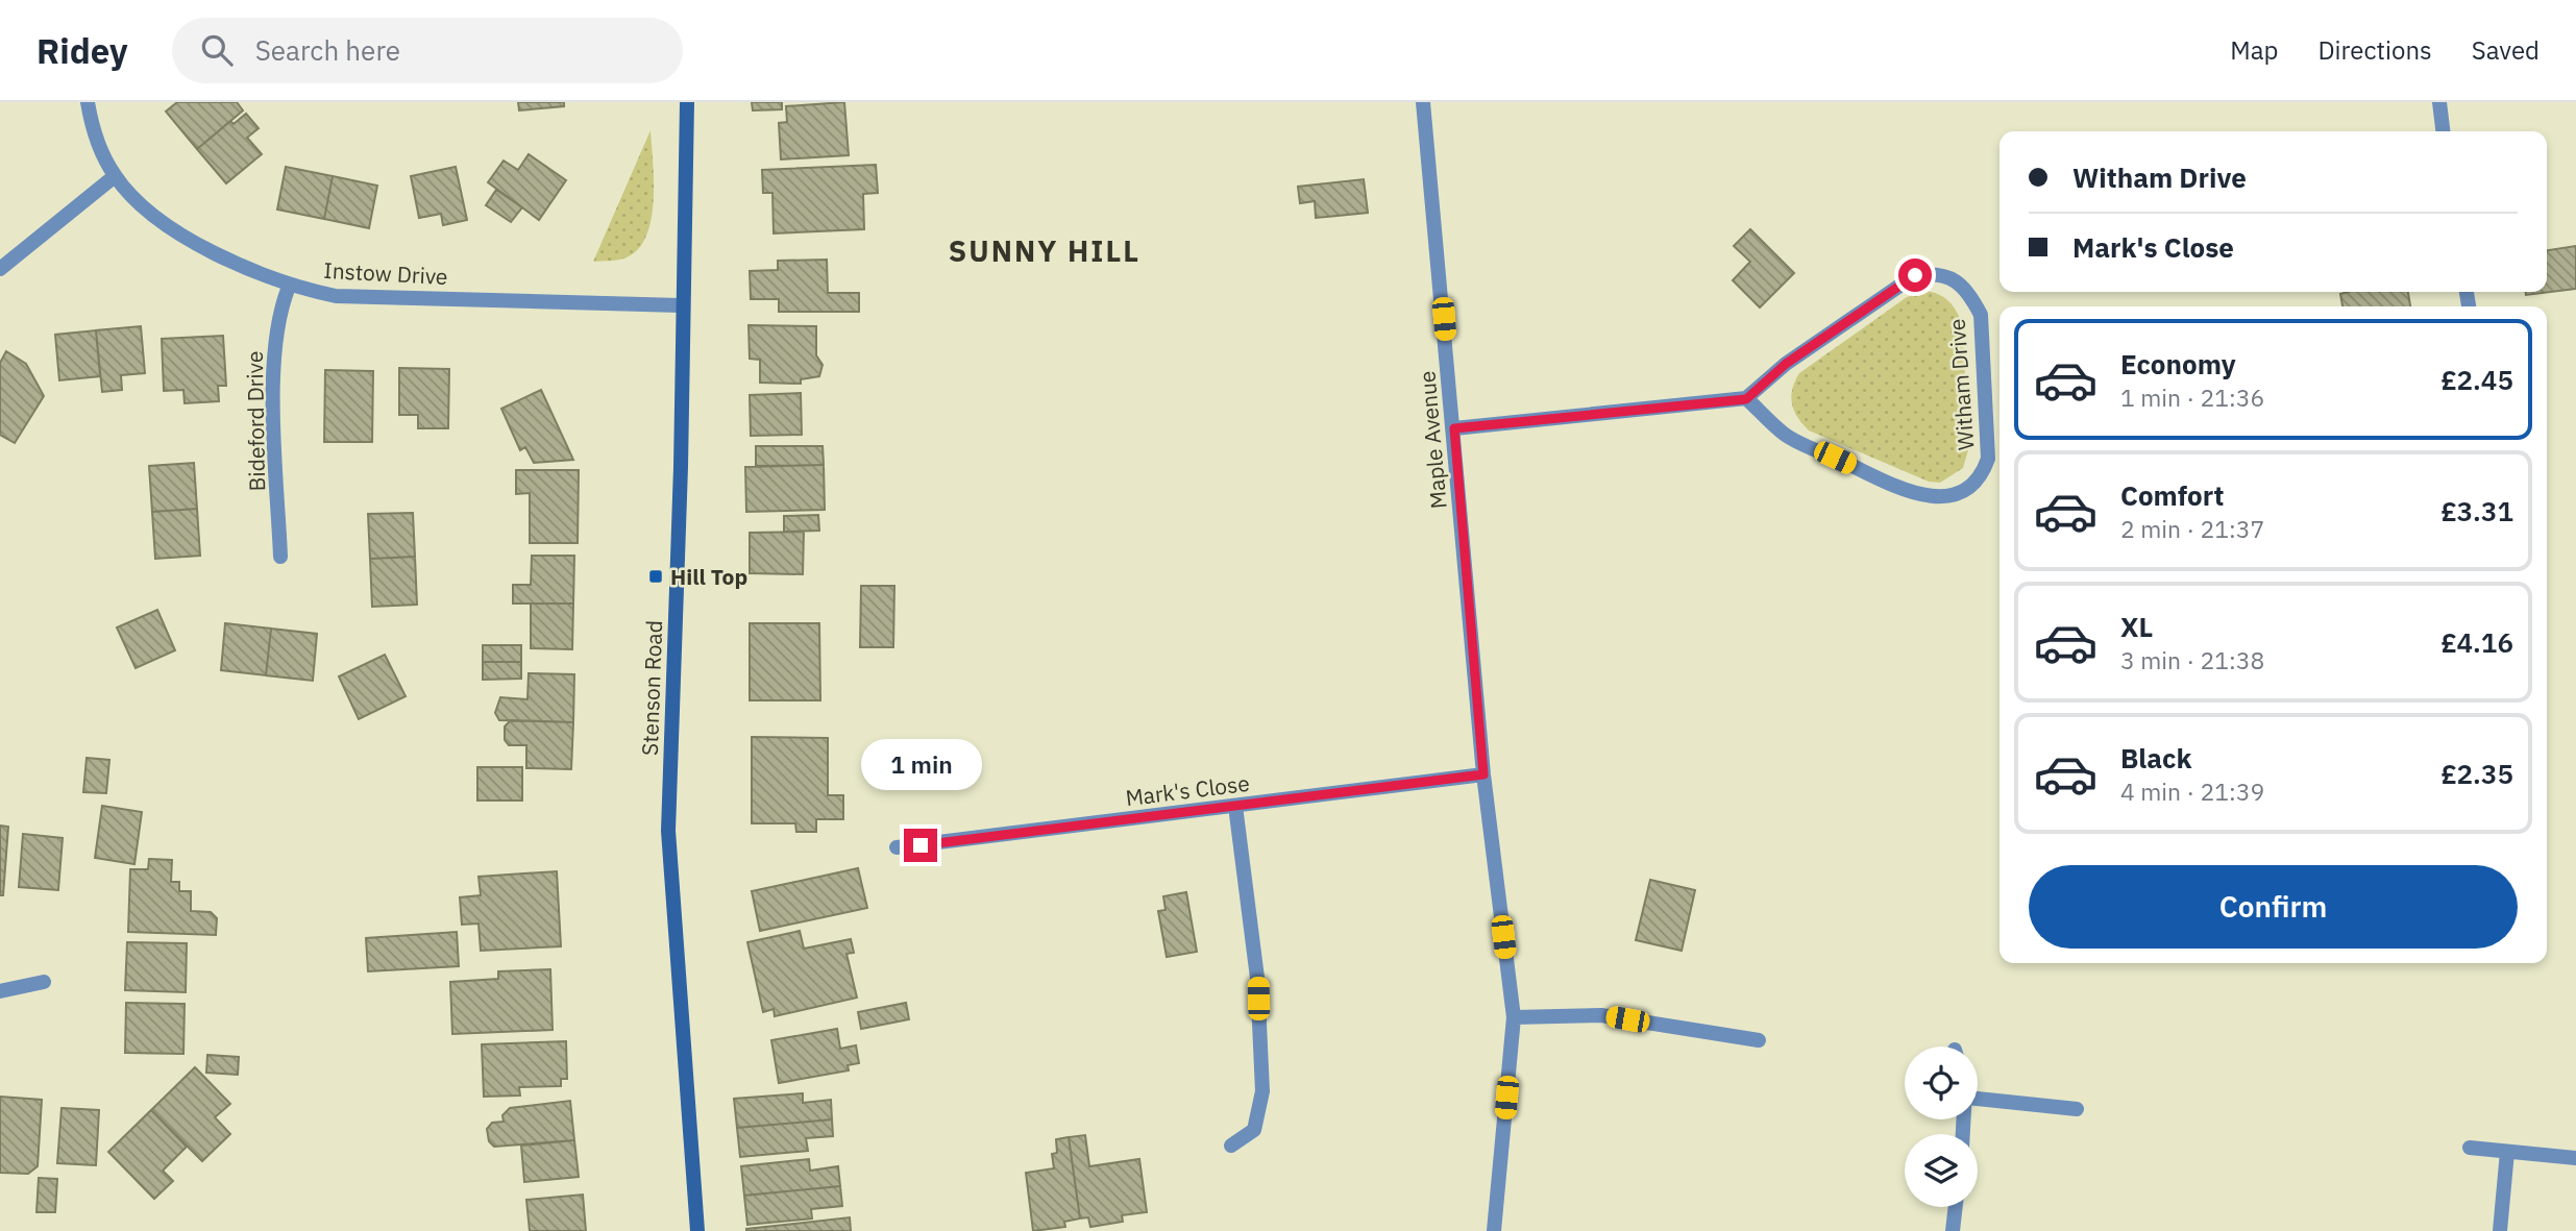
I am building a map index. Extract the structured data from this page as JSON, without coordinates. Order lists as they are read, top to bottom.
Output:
{
  "streets": {
    "street": [
      "Instow Drive",
      "Witham Drive",
      "Bideford Drive",
      "Maple Avenue",
      "Stenson Road",
      "Mark's Close"
    ]
  },
  "crossings": [
    ["Instow Drive", "Bideford Drive"],
    ["Instow Drive", "Stenson Road"],
    ["Maple Avenue", "Mark's Close"]
  ],
  "districts": ["SUNNY HILL"],
  "places": {
    "transit": ["Hill Top"]
  },
  "page": {
    "header": "Ridey",
    "search": "Search here",
    "nav": ["Map", "Directions", "Saved"],
    "banner": ["Witham Drive", "Mark's Close"],
    "list": [
      {
        "name": "Economy",
        "note": "1 min · 21:36",
        "value": "£2.45"
      },
      {
        "name": "Comfort",
        "note": "2 min · 21:37",
        "value": "£3.31"
      },
      {
        "name": "XL",
        "note": "3 min · 21:38",
        "value": "£4.16"
      },
      {
        "name": "Black",
        "note": "4 min · 21:39",
        "value": "£2.35"
      }
    ],
    "bubble": "1 min",
    "buttons": "Confirm"
  }
}
